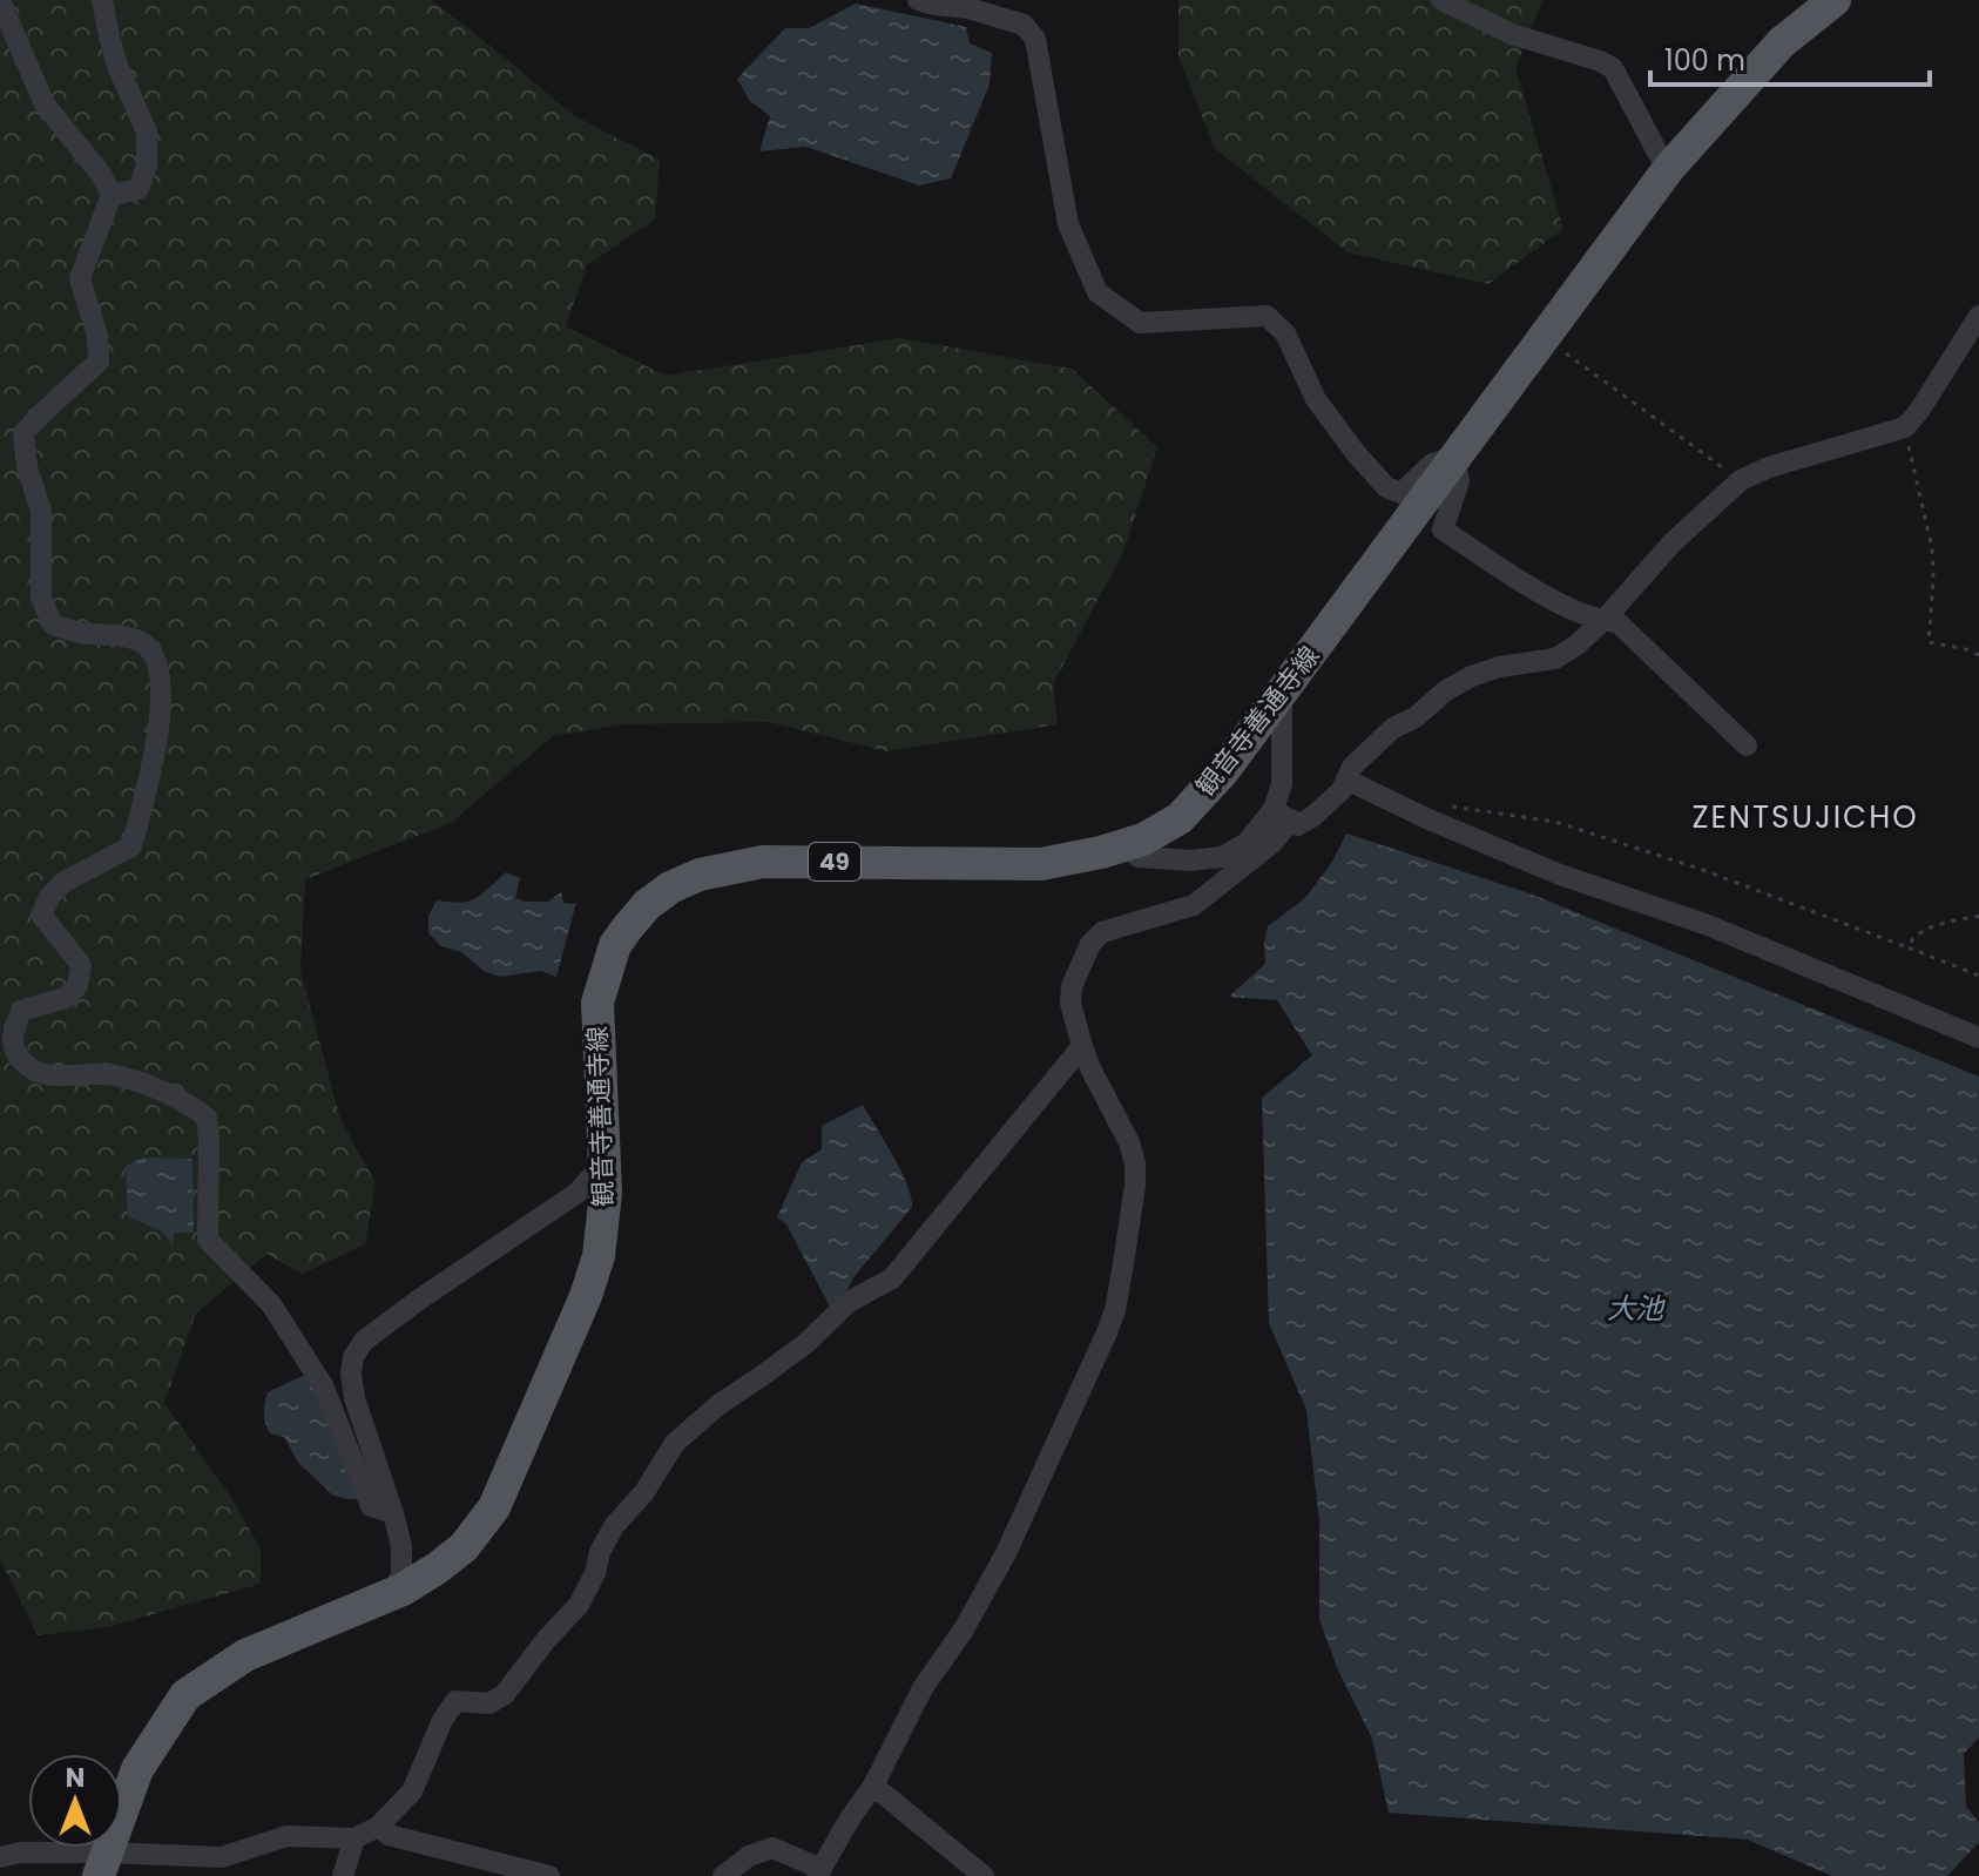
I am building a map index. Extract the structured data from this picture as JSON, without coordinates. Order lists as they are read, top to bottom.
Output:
{
  "streets": {
    "main road": ["観音寺善通寺線", "49"]
  },
  "districts": ["ZENTSUJICHO"],
  "water": ["大池"],
  "scale_bar": "100 m",
  "north": "top"
}
